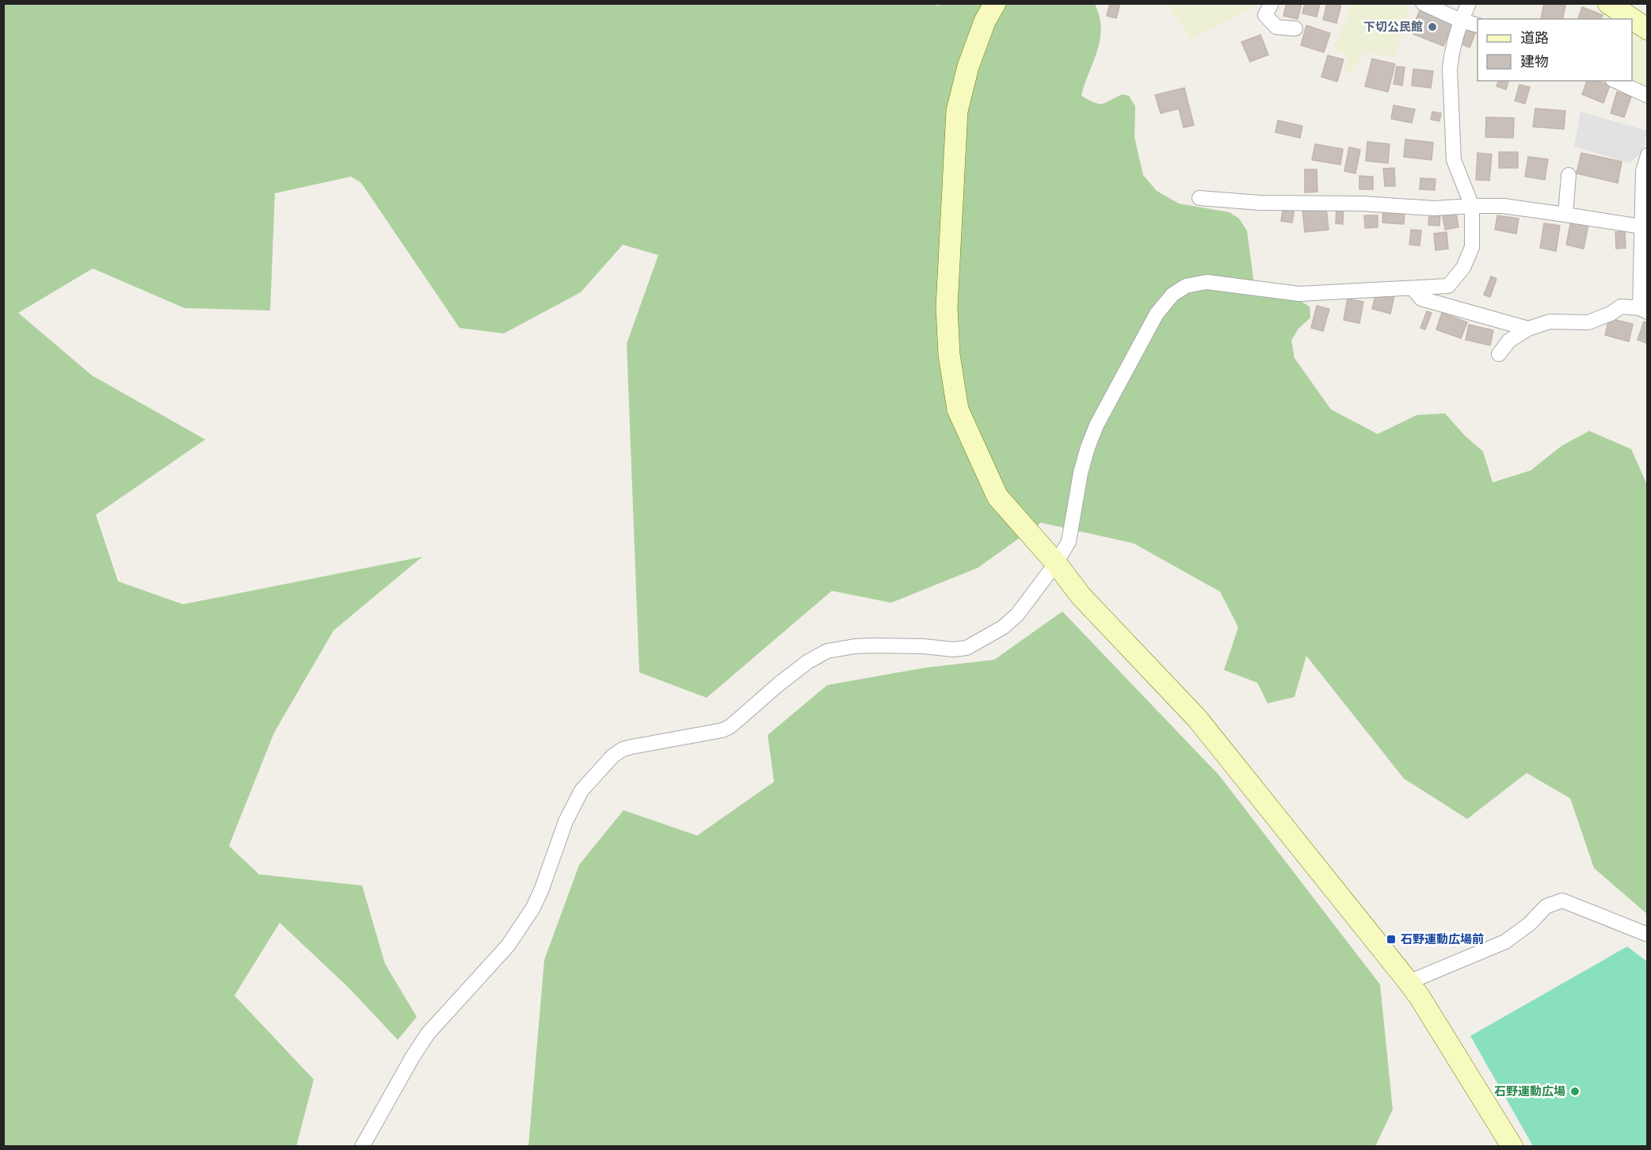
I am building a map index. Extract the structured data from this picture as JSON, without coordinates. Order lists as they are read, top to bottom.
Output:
{
  "places": {
    "other": ["下切公民館", "石野運動広場"],
    "transit": ["石野運動広場前"]
  },
  "legend": ["道路", "建物"]
}
